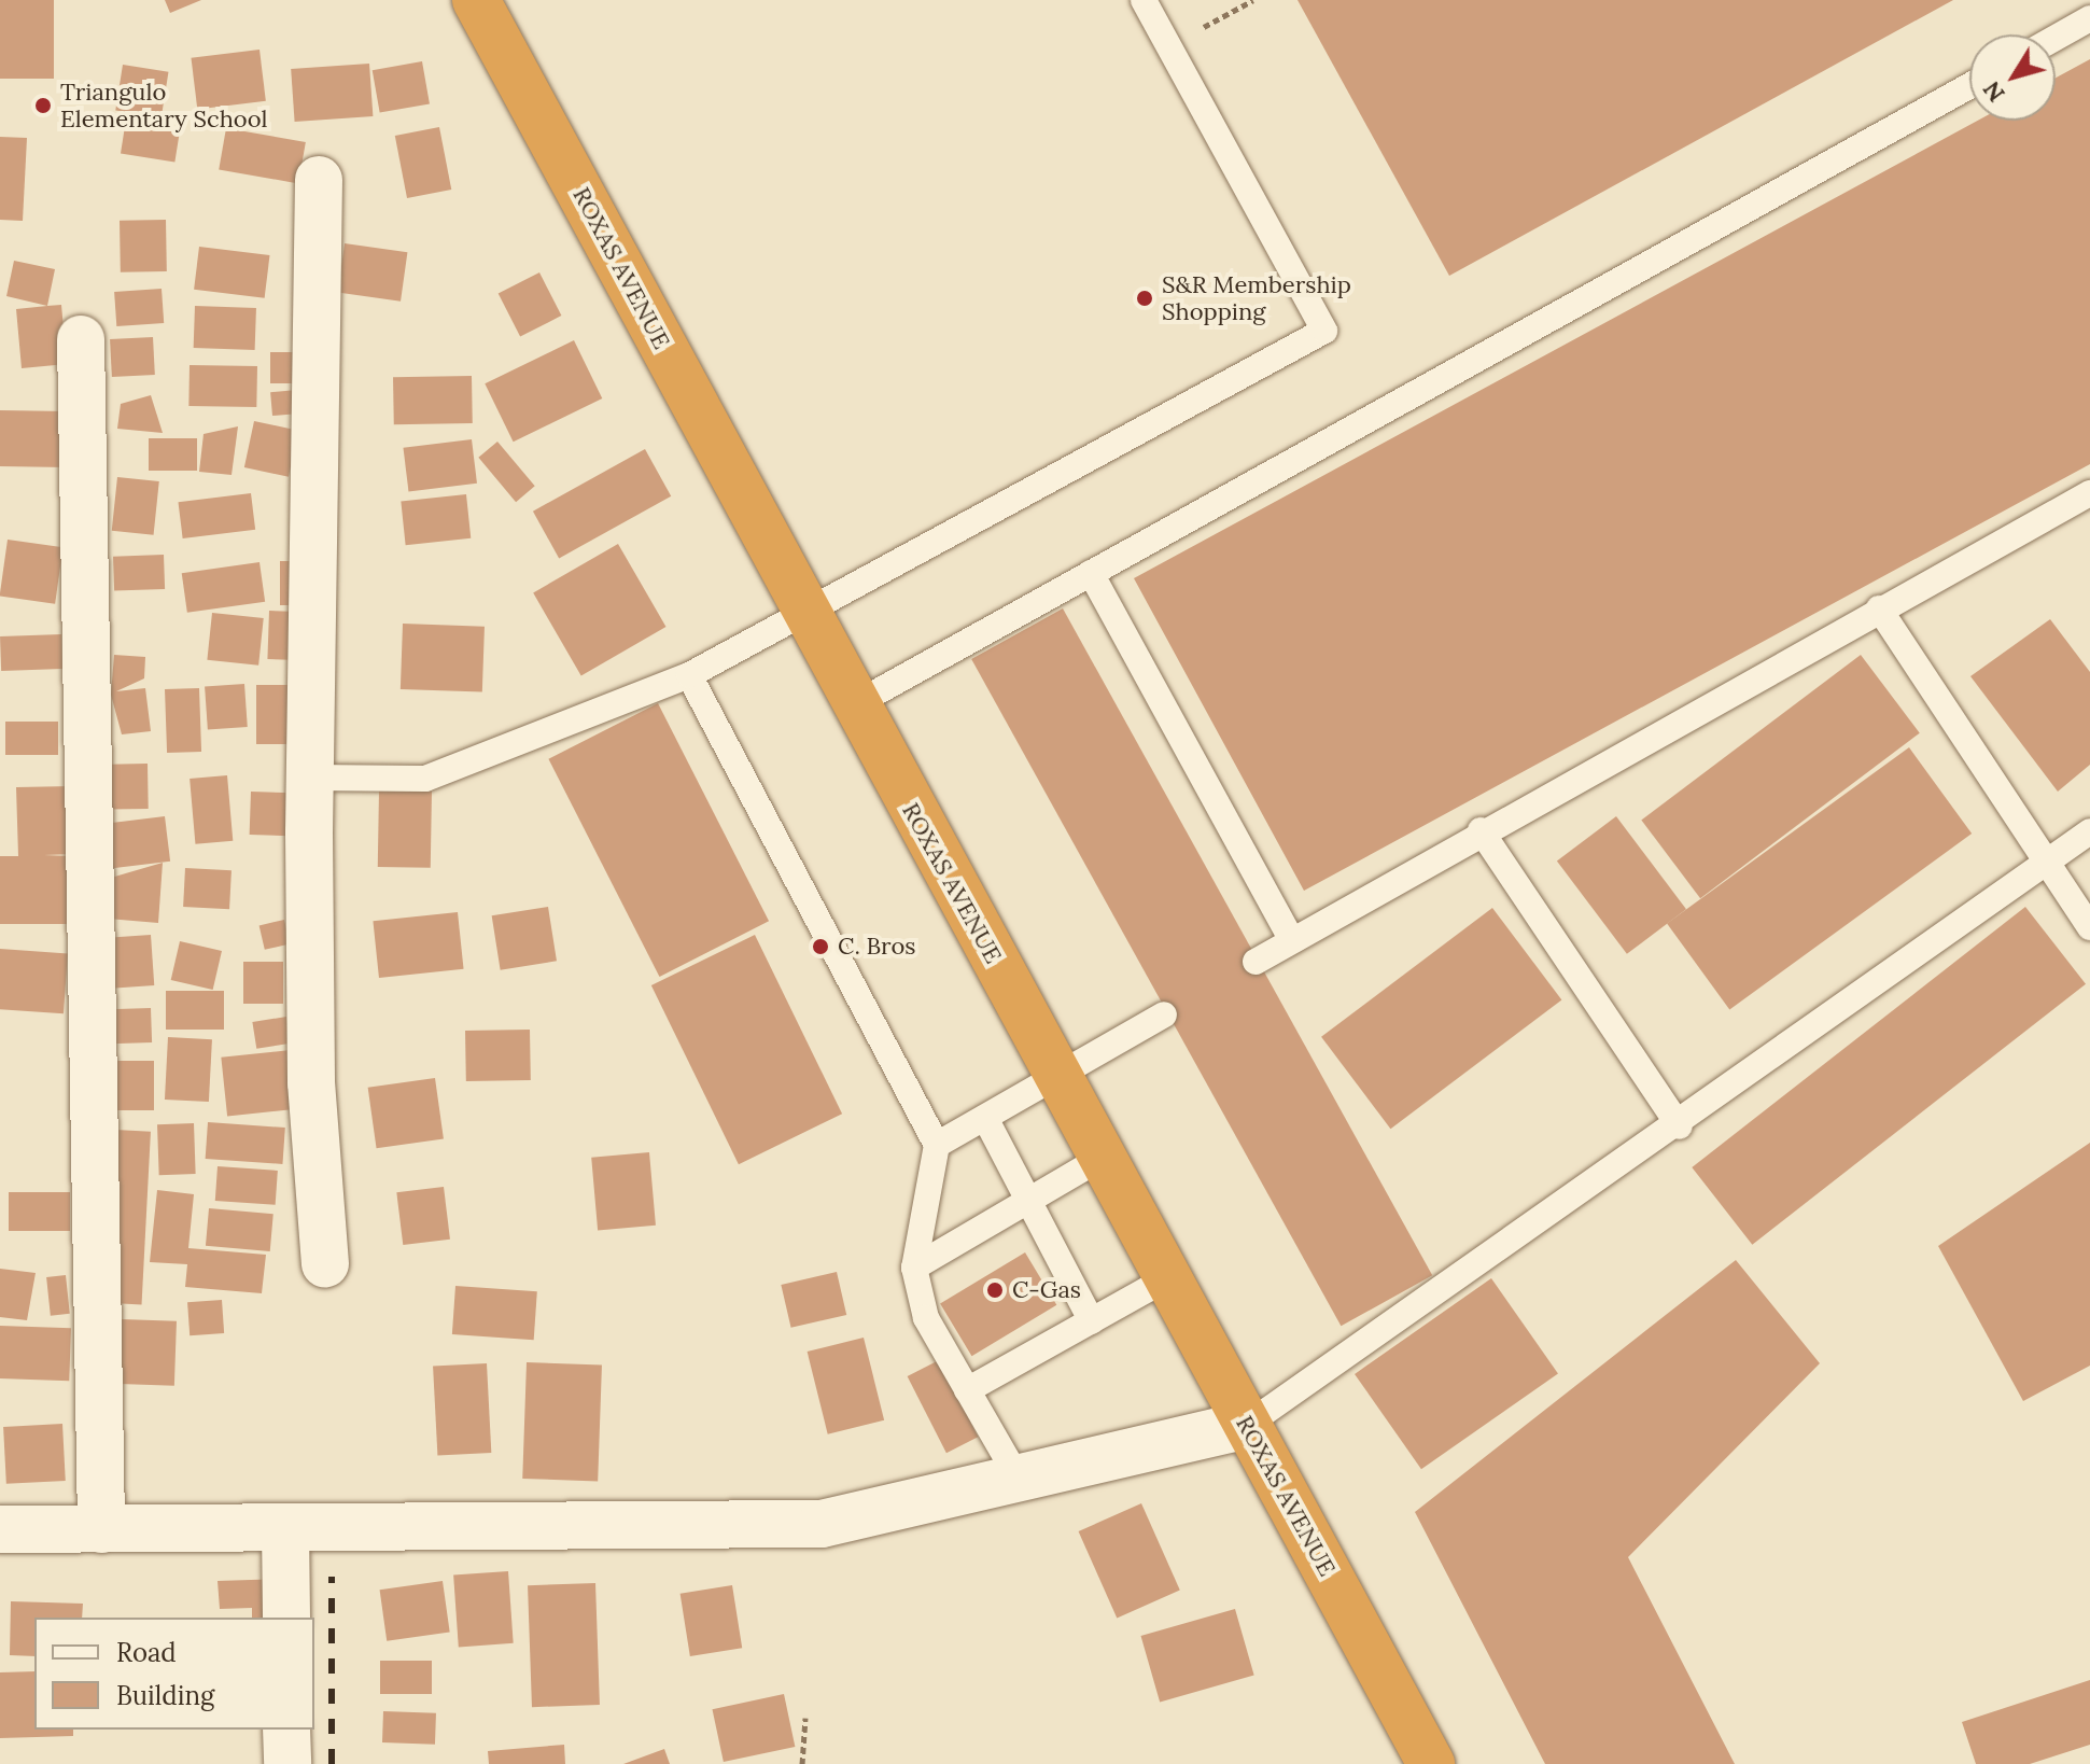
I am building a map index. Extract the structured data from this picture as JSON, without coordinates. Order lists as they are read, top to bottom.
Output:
{
  "streets": {
    "highway": ["ROXAS AVENUE"]
  },
  "places": [
    "Triangulo Elementary School",
    "S&R Membership Shopping",
    "C. Bros",
    "C-Gas"
  ],
  "legend": ["Road", "Building"],
  "north": "bottom left"
}
